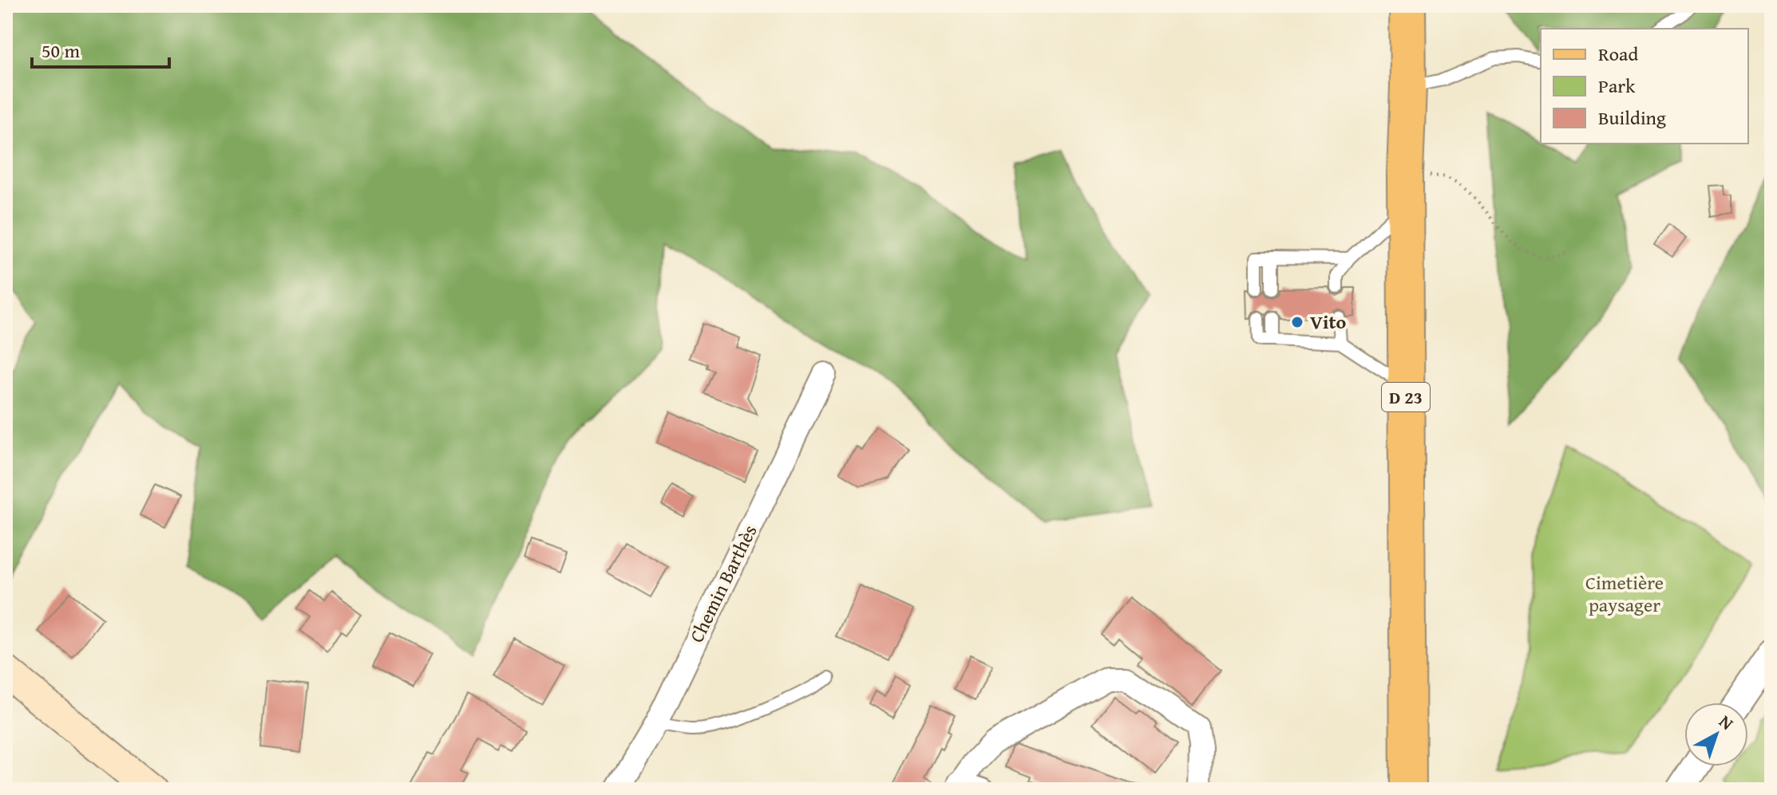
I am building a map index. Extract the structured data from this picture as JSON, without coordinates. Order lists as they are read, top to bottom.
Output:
{
  "streets": {
    "main road": ["D 23"],
    "street": ["Chemin Barthès"]
  },
  "parks": ["Cimetière paysager"],
  "places": ["Vito"],
  "legend": ["Road", "Park", "Building"],
  "scale_bar": "50 m",
  "north": "top right"
}
